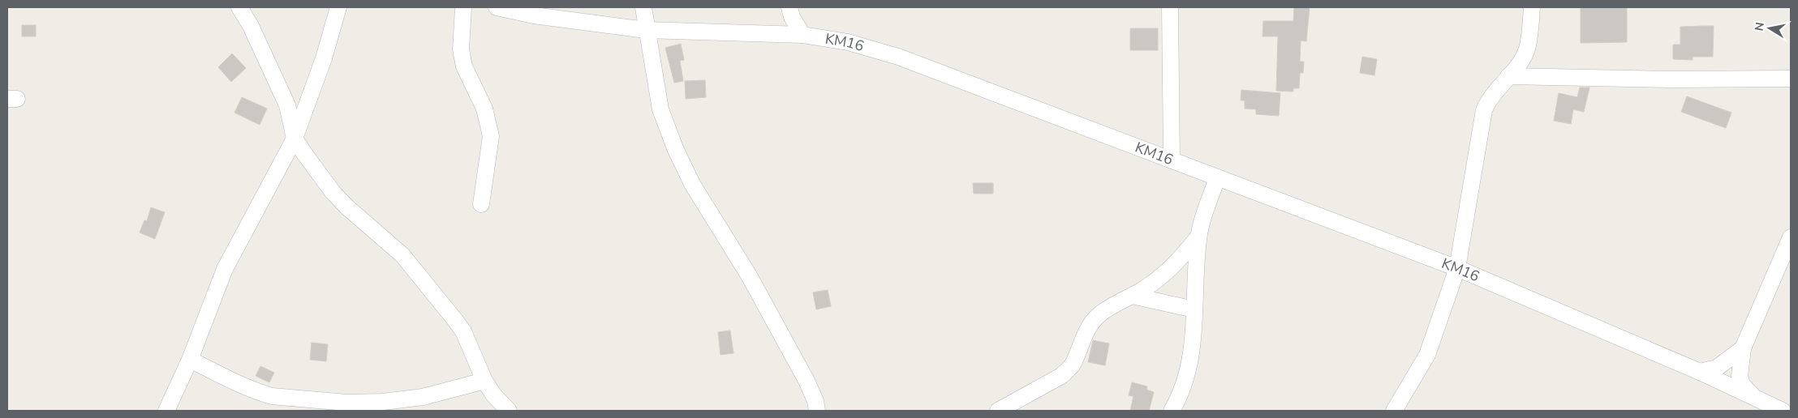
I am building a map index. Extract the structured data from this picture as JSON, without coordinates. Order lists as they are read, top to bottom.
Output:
{
  "streets": {
    "street": ["KM16"]
  },
  "north": "left"
}
